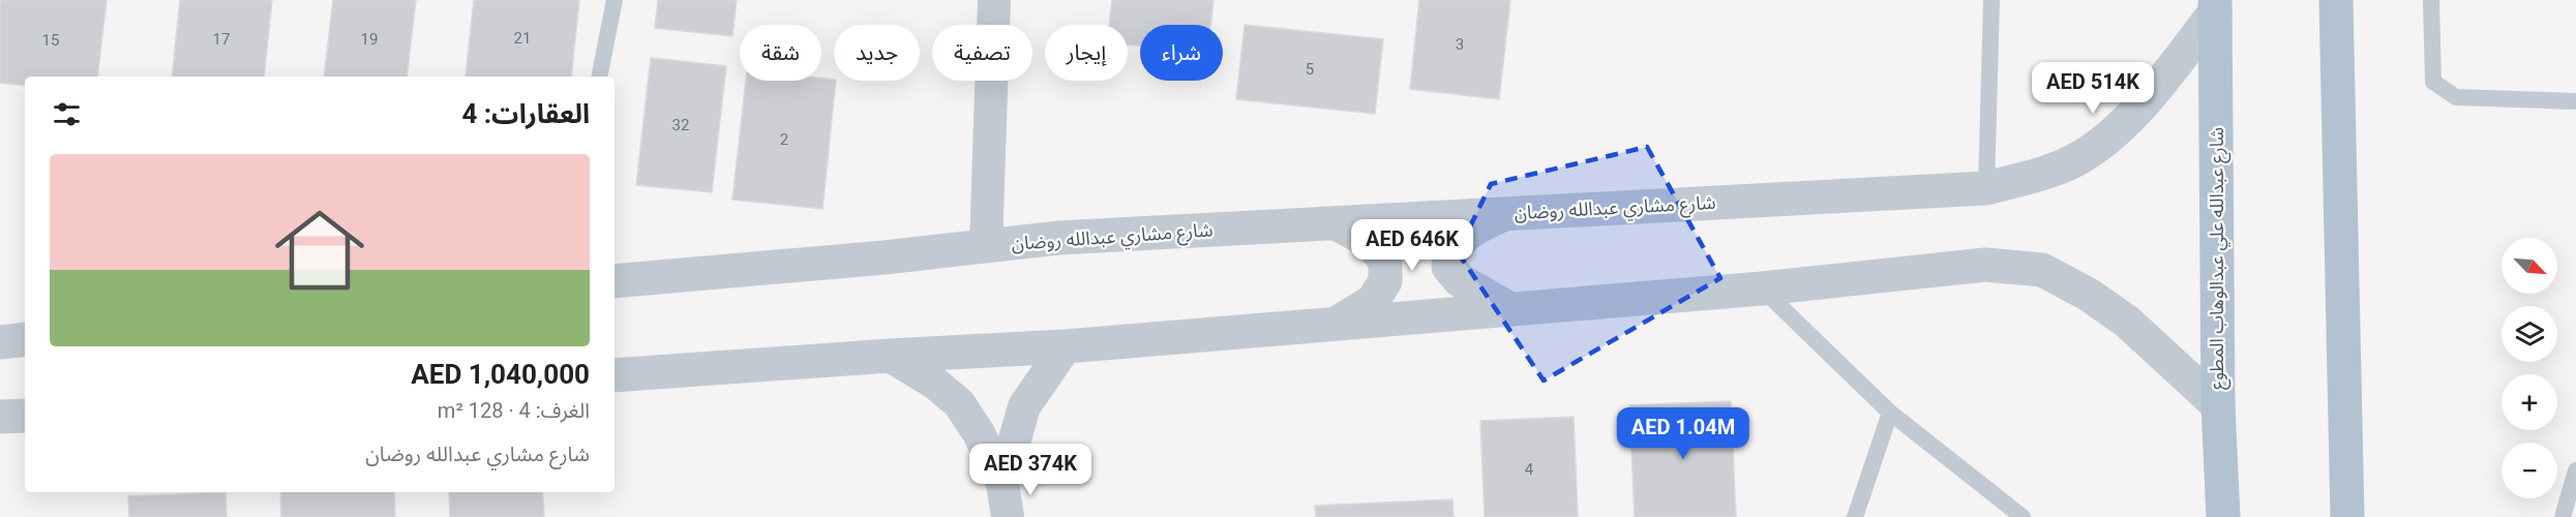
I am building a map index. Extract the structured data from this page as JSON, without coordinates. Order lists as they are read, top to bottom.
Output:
{
  "streets": {
    "main road": ["شارع عبدالله علي عبدالوهاب المطوع"],
    "street": ["شارع مشاري عبدالله روضان"]
  },
  "crossings": [
    ["شارع مشاري عبدالله روضان", "شارع عبدالله علي عبدالوهاب المطوع"]
  ],
  "house_numbers": [
    "21",
    "17",
    "19",
    "15",
    "3",
    "5",
    "32",
    "2",
    "4"
  ],
  "north": "bottom right",
  "page": {
    "chip": [
      "شراء",
      "إيجار",
      "تصفية",
      "جديد",
      "شقة"
    ],
    "price": [
      "AED 514K",
      "AED 646K",
      "AED 1.04M",
      "AED 374K"
    ],
    "heading": "العقارات: 4",
    "list": [
      {
        "name": "AED 1,040,000",
        "note": "الغرف: 4 · 128 m² · شارع مشاري عبدالله روضان"
      }
    ],
    "map_buttons": ["+", "−"]
  }
}
